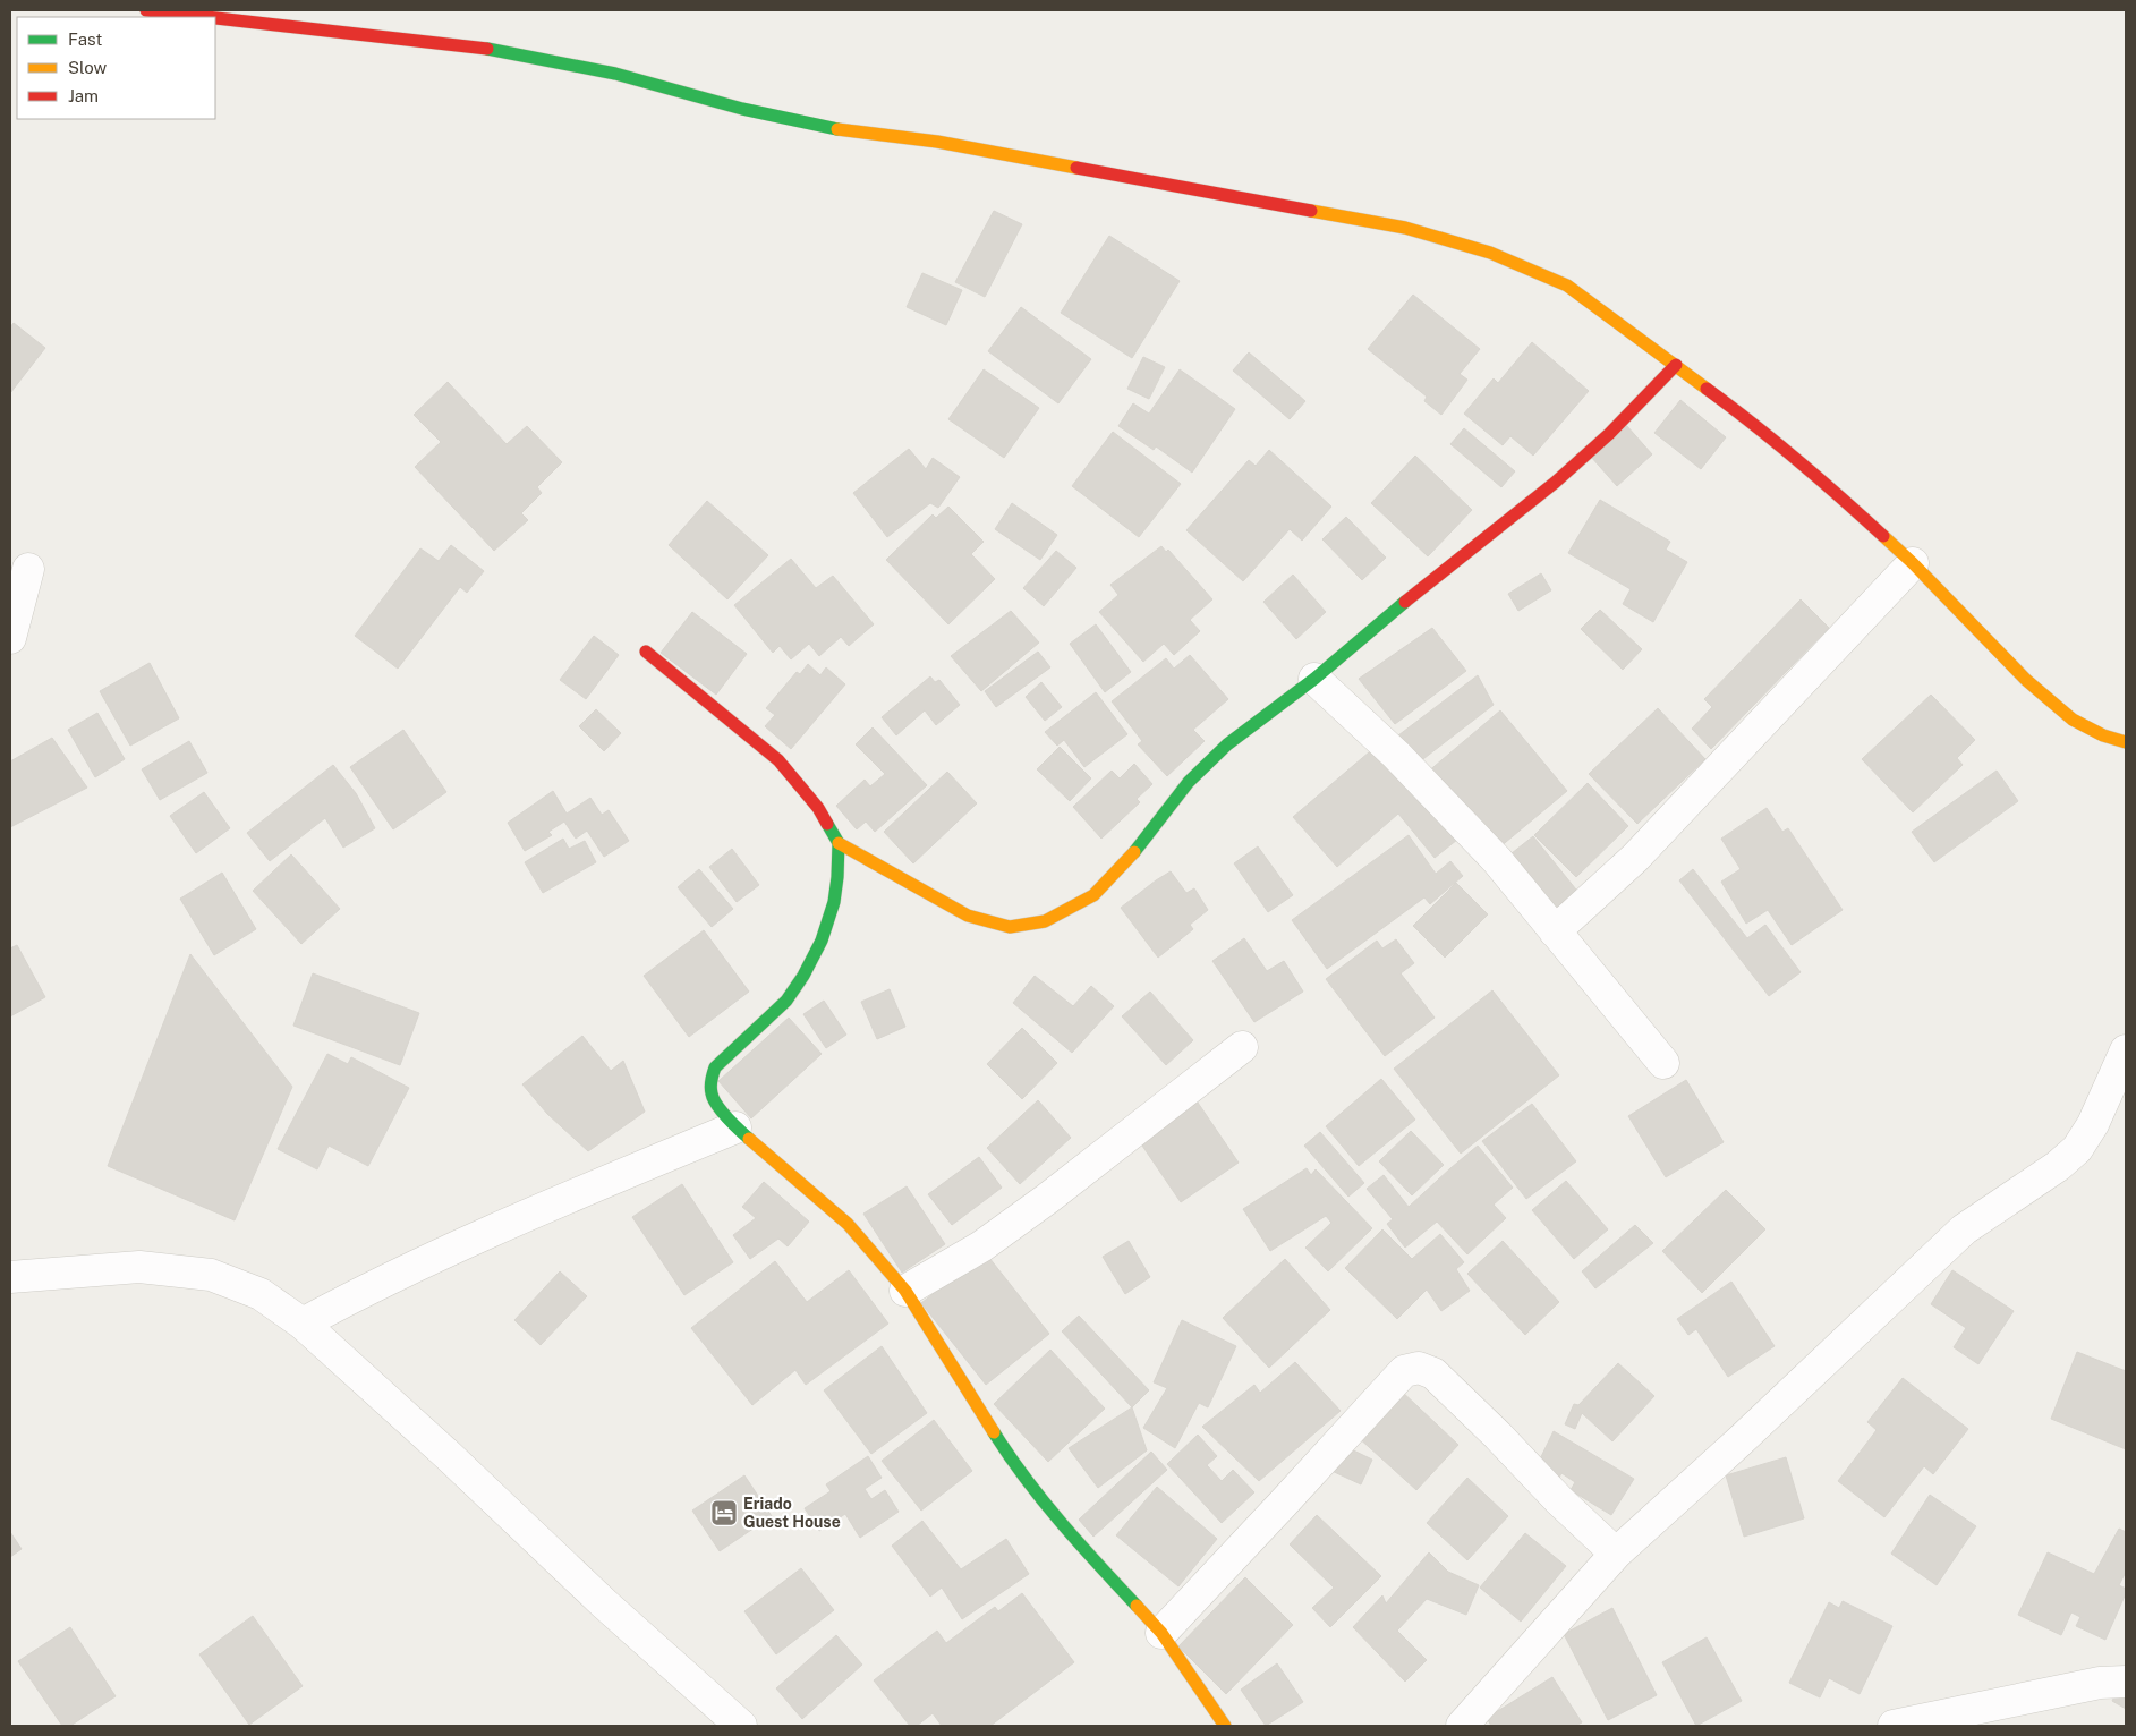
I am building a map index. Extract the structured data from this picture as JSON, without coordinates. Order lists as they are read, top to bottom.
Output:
{
  "places": {
    "hotel": ["Eriado Guest House"]
  },
  "legend": ["Fast", "Slow", "Jam"]
}
